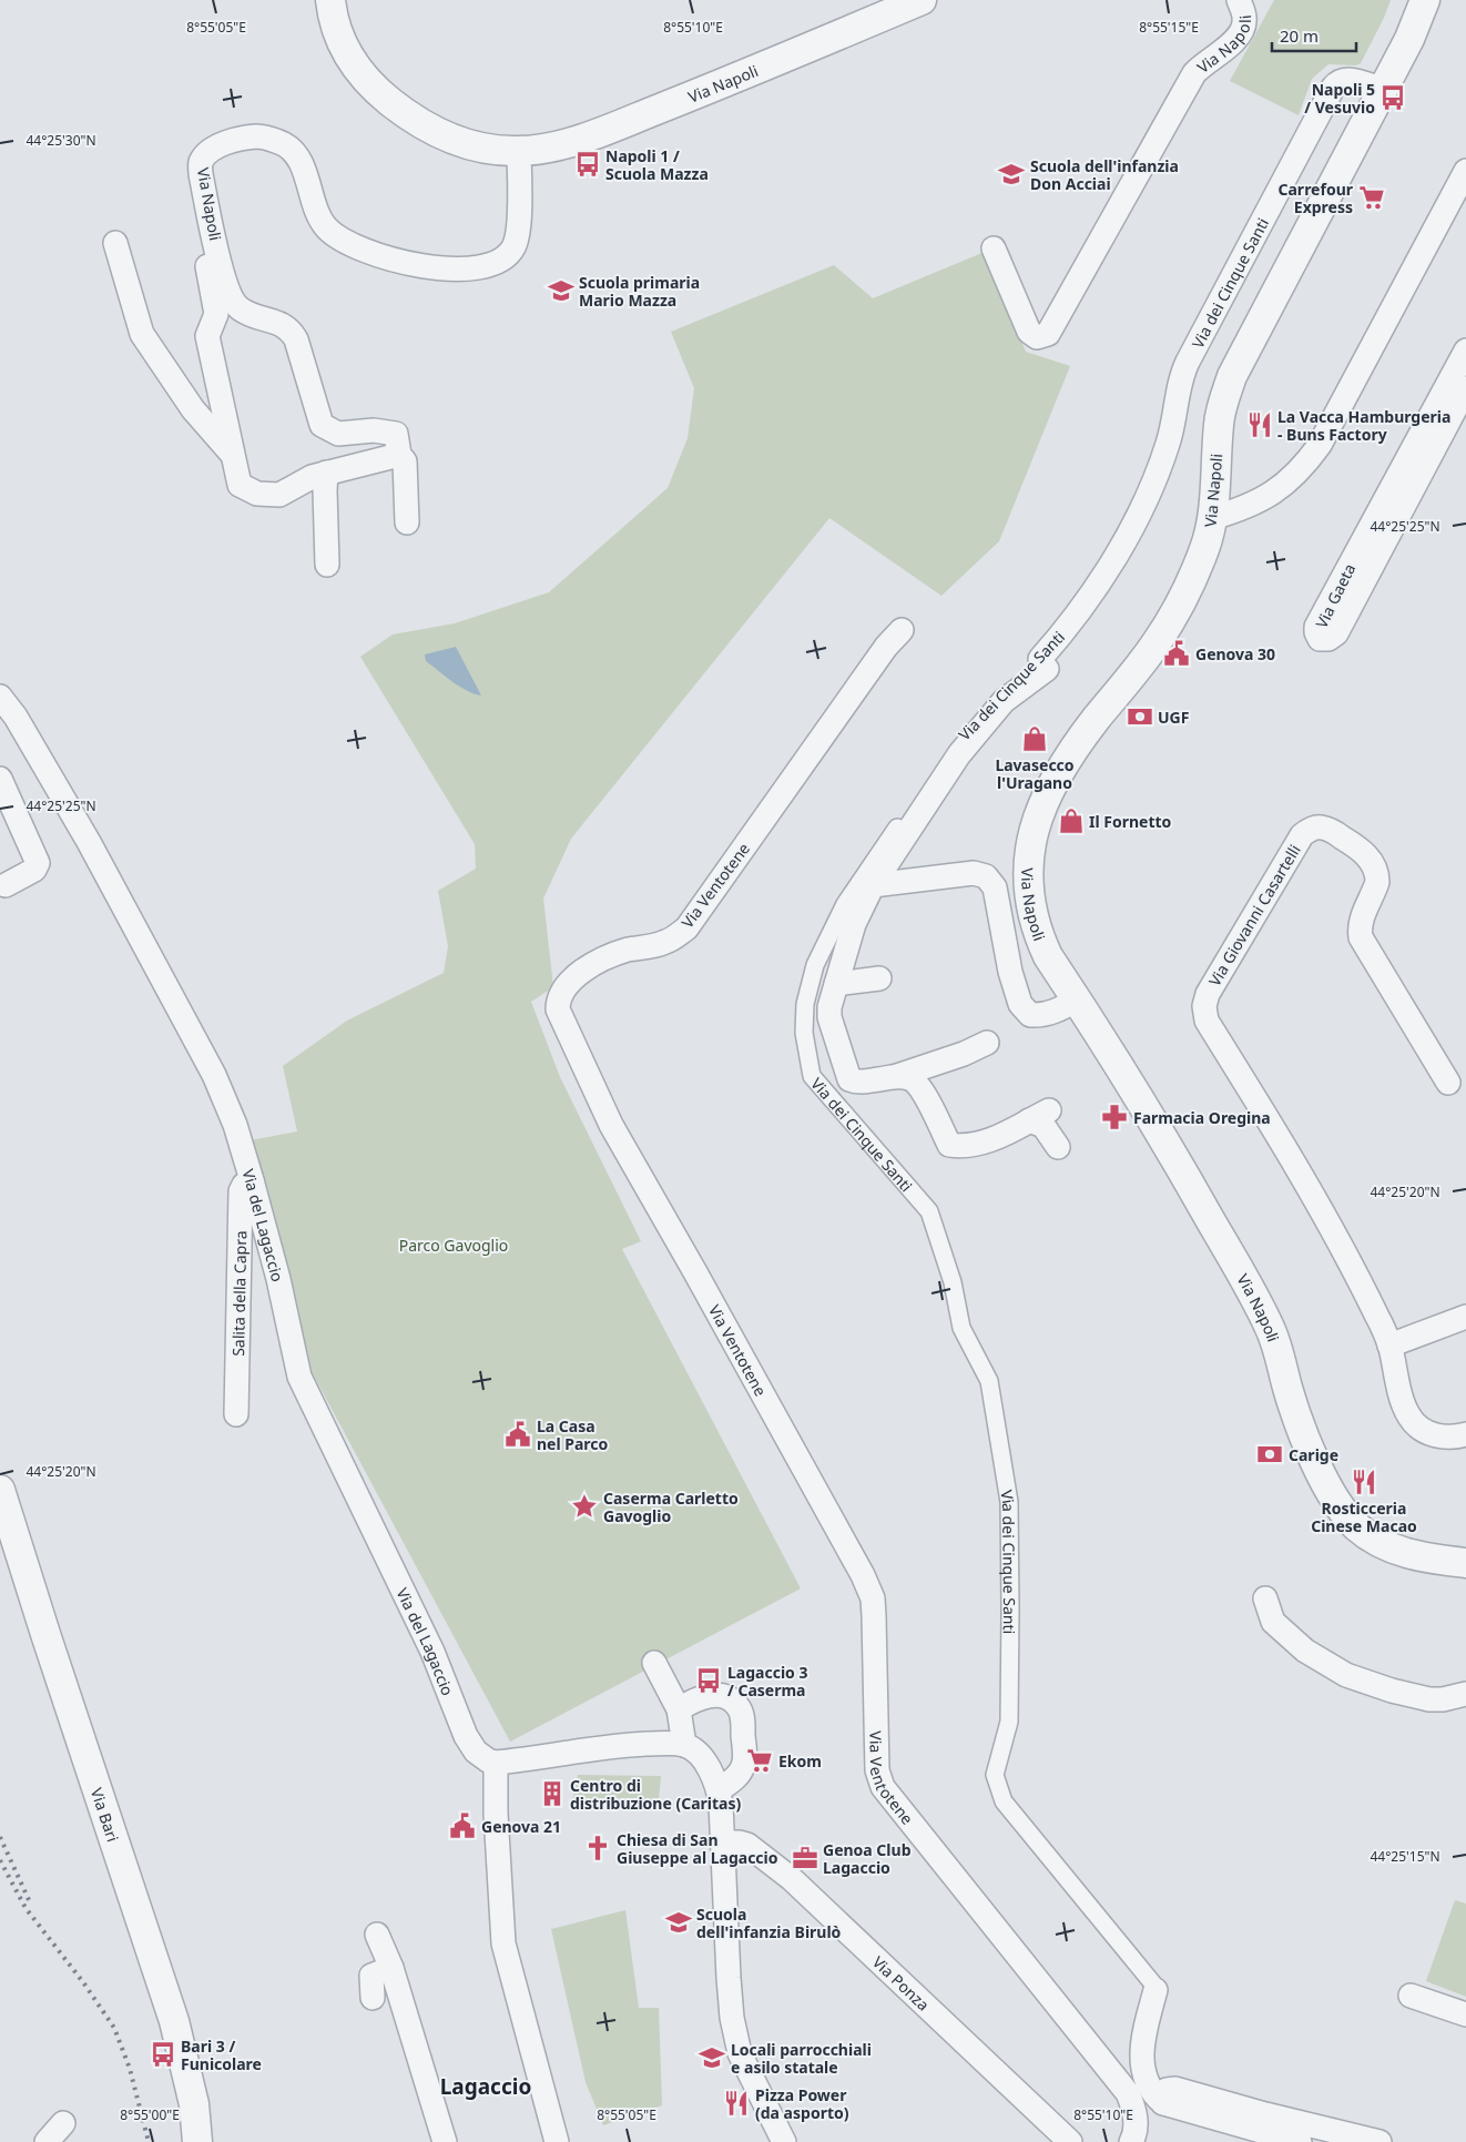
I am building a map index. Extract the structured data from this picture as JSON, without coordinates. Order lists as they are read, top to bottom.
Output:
{
  "streets": {
    "street": [
      "Via Napoli",
      "Via dei Cinque Santi",
      "Via Gaeta",
      "Via Ventotene",
      "Via Giovanni Casartelli",
      "Via del Lagaccio",
      "Salita della Capra",
      "Via Bari",
      "Via Ponza"
    ]
  },
  "crossings": [
    ["Via Napoli", "Via dei Cinque Santi"],
    ["Via del Lagaccio", "Salita della Capra"]
  ],
  "districts": ["Lagaccio"],
  "parks": ["Parco Gavoglio"],
  "places": {
    "bus stop": [
      "Napoli 5 / Vesuvio",
      "Napoli 1 / Scuola Mazza",
      "Lagaccio 3 / Caserma",
      "Bari 3 / Funicolare"
    ],
    "school or university": [
      "Scuola dell'infanzia Don Acciai",
      "Scuola primaria Mario Mazza",
      "Scuola dell'infanzia Birulò",
      "Locali parrocchiali e asilo statale"
    ],
    "supermarket": ["Carrefour Express", "Ekom"],
    "restaurant": ["La Vacca Hamburgeria - Buns Factory", "Rosticceria Cinese Macao", "Pizza Power (da asporto)"],
    "public building": ["Genova 30", "La Casa nel Parco", "Genova 21"],
    "bank": ["UGF", "Carige"],
    "shop": ["Lavasecco l'Uragano", "Il Fornetto"],
    "pharmacy": ["Farmacia Oregina"],
    "place": ["Caserma Carletto Gavoglio"],
    "building": ["Centro di distribuzione (Caritas)"],
    "church": ["Chiesa di San Giuseppe al Lagaccio"],
    "office": ["Genoa Club Lagaccio"]
  },
  "scale_bar": "20 m",
  "coordinates": [
    "8°55'05\"E",
    "8°55'10\"E",
    "8°55'15\"E",
    "44°25'30\"N",
    "44°25'25\"N",
    "44°25'20\"N",
    "44°25'15\"N",
    "8°55'00\"E"
  ]
}
